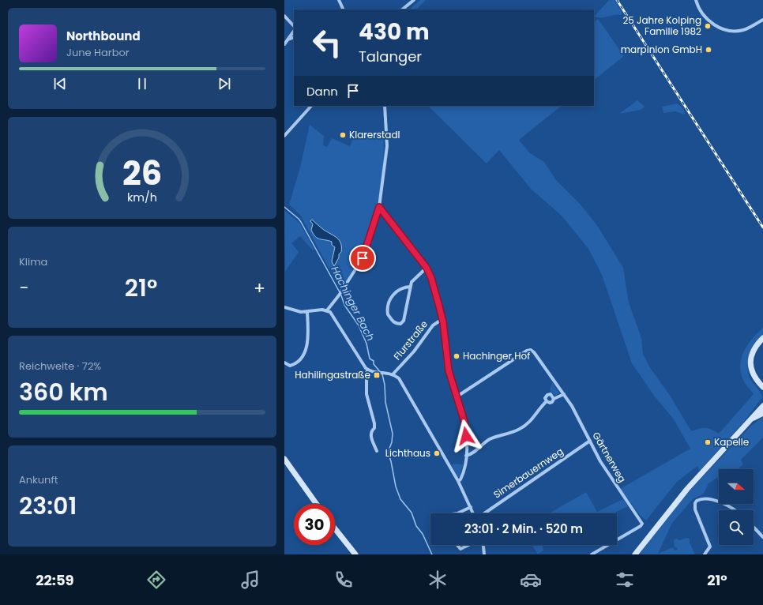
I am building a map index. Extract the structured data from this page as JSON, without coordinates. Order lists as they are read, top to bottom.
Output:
{
  "streets": {
    "street": ["Flurstraße", "Gärtnerweg", "Simerbauernweg"]
  },
  "crossings": [
    ["Gärtnerweg", "Simerbauernweg"]
  ],
  "water": ["Hachinger Bach"],
  "places": {
    "other": [
      "25 Jahre Kolping Familie 1982",
      "marpinion GmbH",
      "Klarerstadl",
      "Hachinger Hof",
      "Kapelle",
      "Lichthaus"
    ],
    "transit": ["Hahilingastraße"]
  },
  "north": "right",
  "page": {
    "turn": ["430 m", "Talanger"],
    "song": ["Northbound", "June Harbor"],
    "then": "Dann",
    "tile": [
      "Klima",
      ["Reichweite · 72%", "360 km"],
      ["Ankunft", "23:01"]
    ],
    "heat": ["−", "21°", "+"],
    "limit": "30",
    "trip": "23:01 · 2 Min. · 520 m",
    "tabs": ["22:59", "21°"],
    "gauge": ["26", "km/h"]
  }
}
